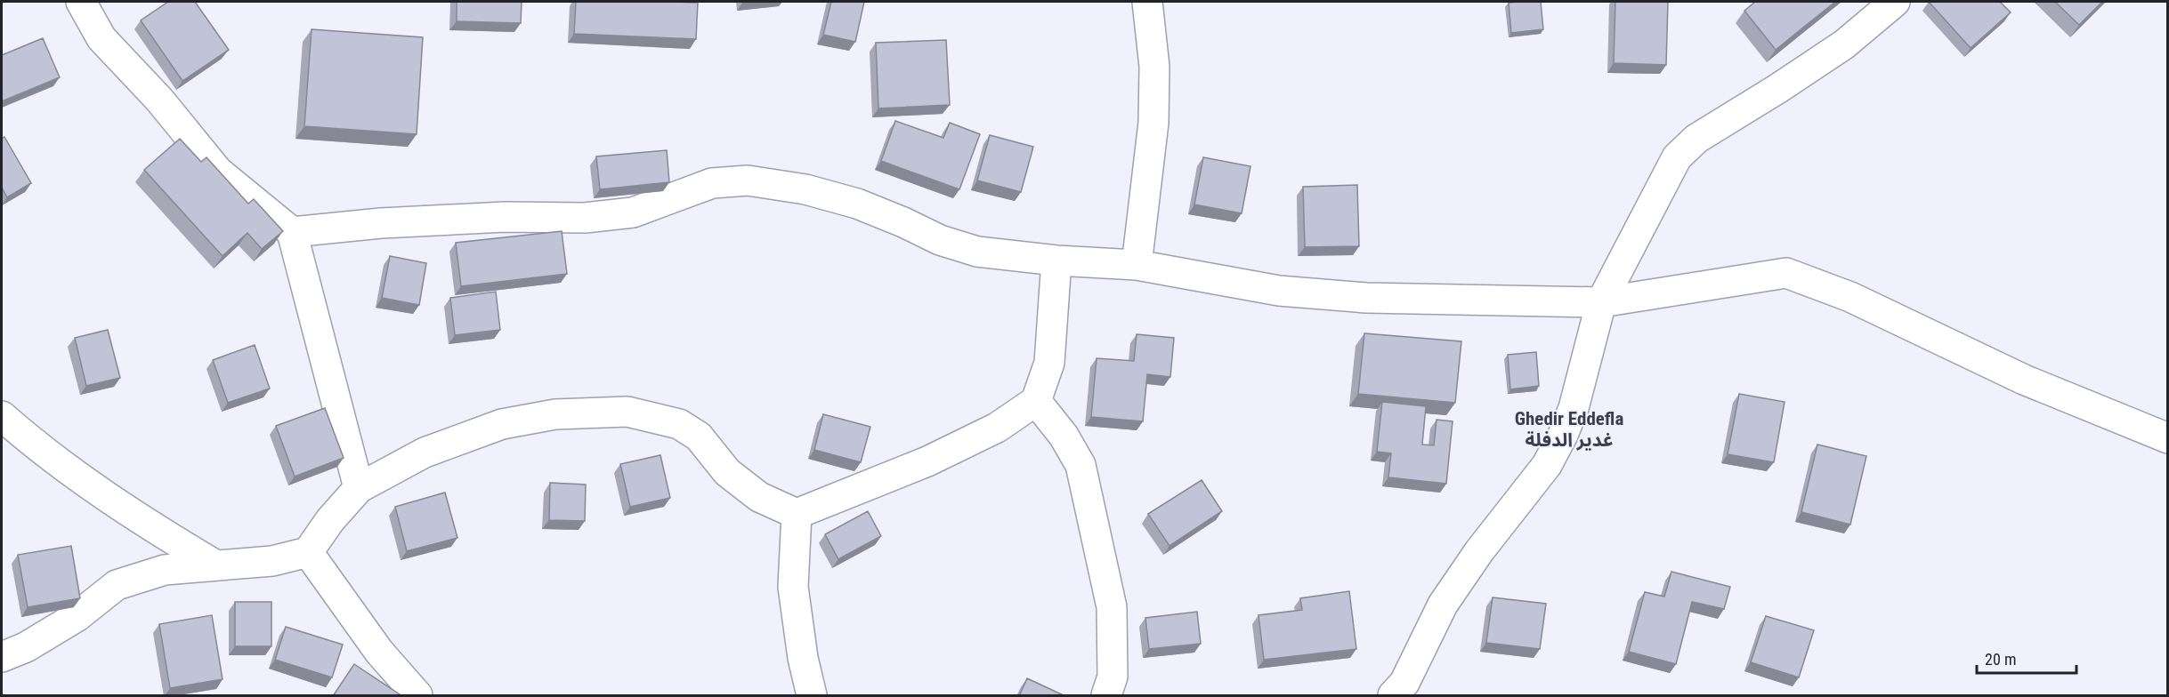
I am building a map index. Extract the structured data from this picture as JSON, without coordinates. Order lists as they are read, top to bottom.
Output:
{
  "districts": ["Ghedir Eddefla غدير الدفلة"],
  "scale_bar": "20 m"
}
